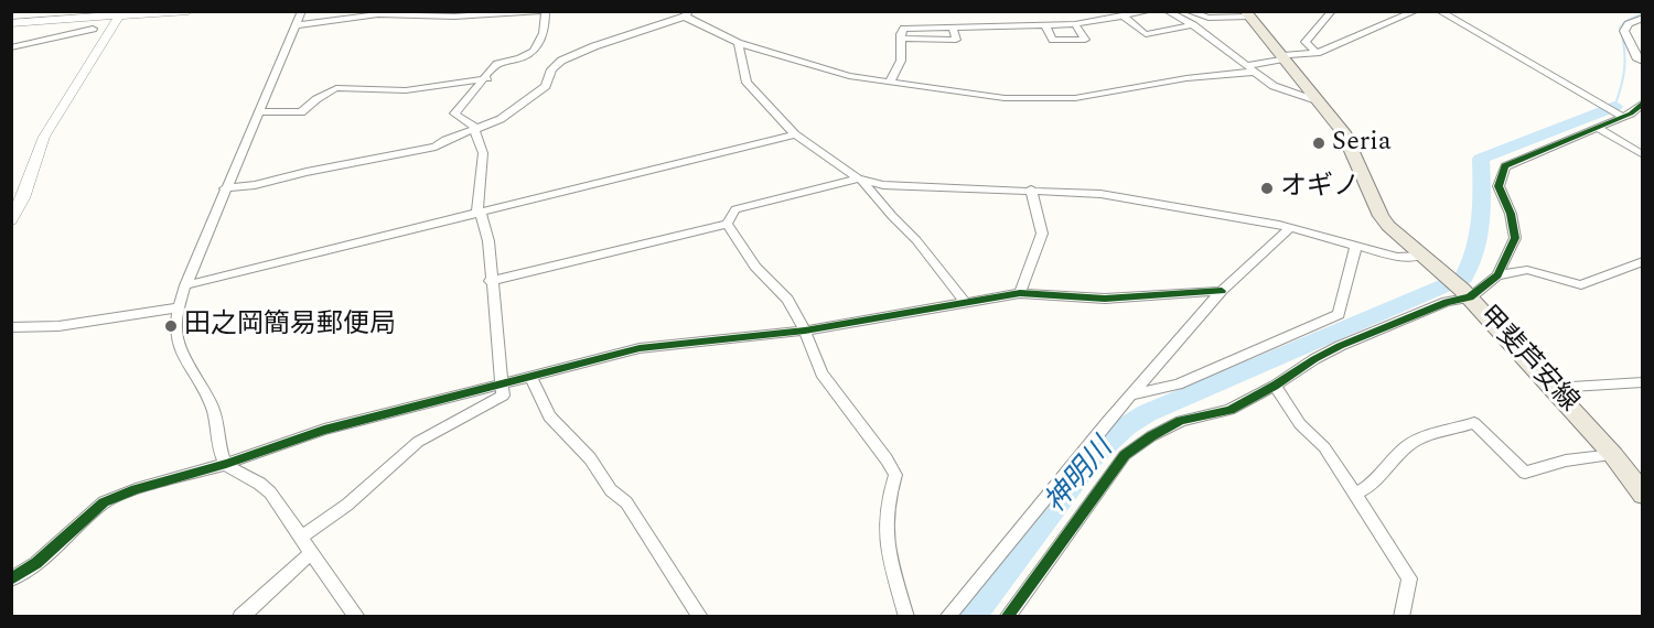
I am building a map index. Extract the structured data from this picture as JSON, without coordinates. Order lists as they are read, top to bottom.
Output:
{
  "streets": {
    "main road": ["甲斐芦安線"]
  },
  "water": ["神明川"],
  "places": ["Seria", "オギノ", "田之岡簡易郵便局"]
}
